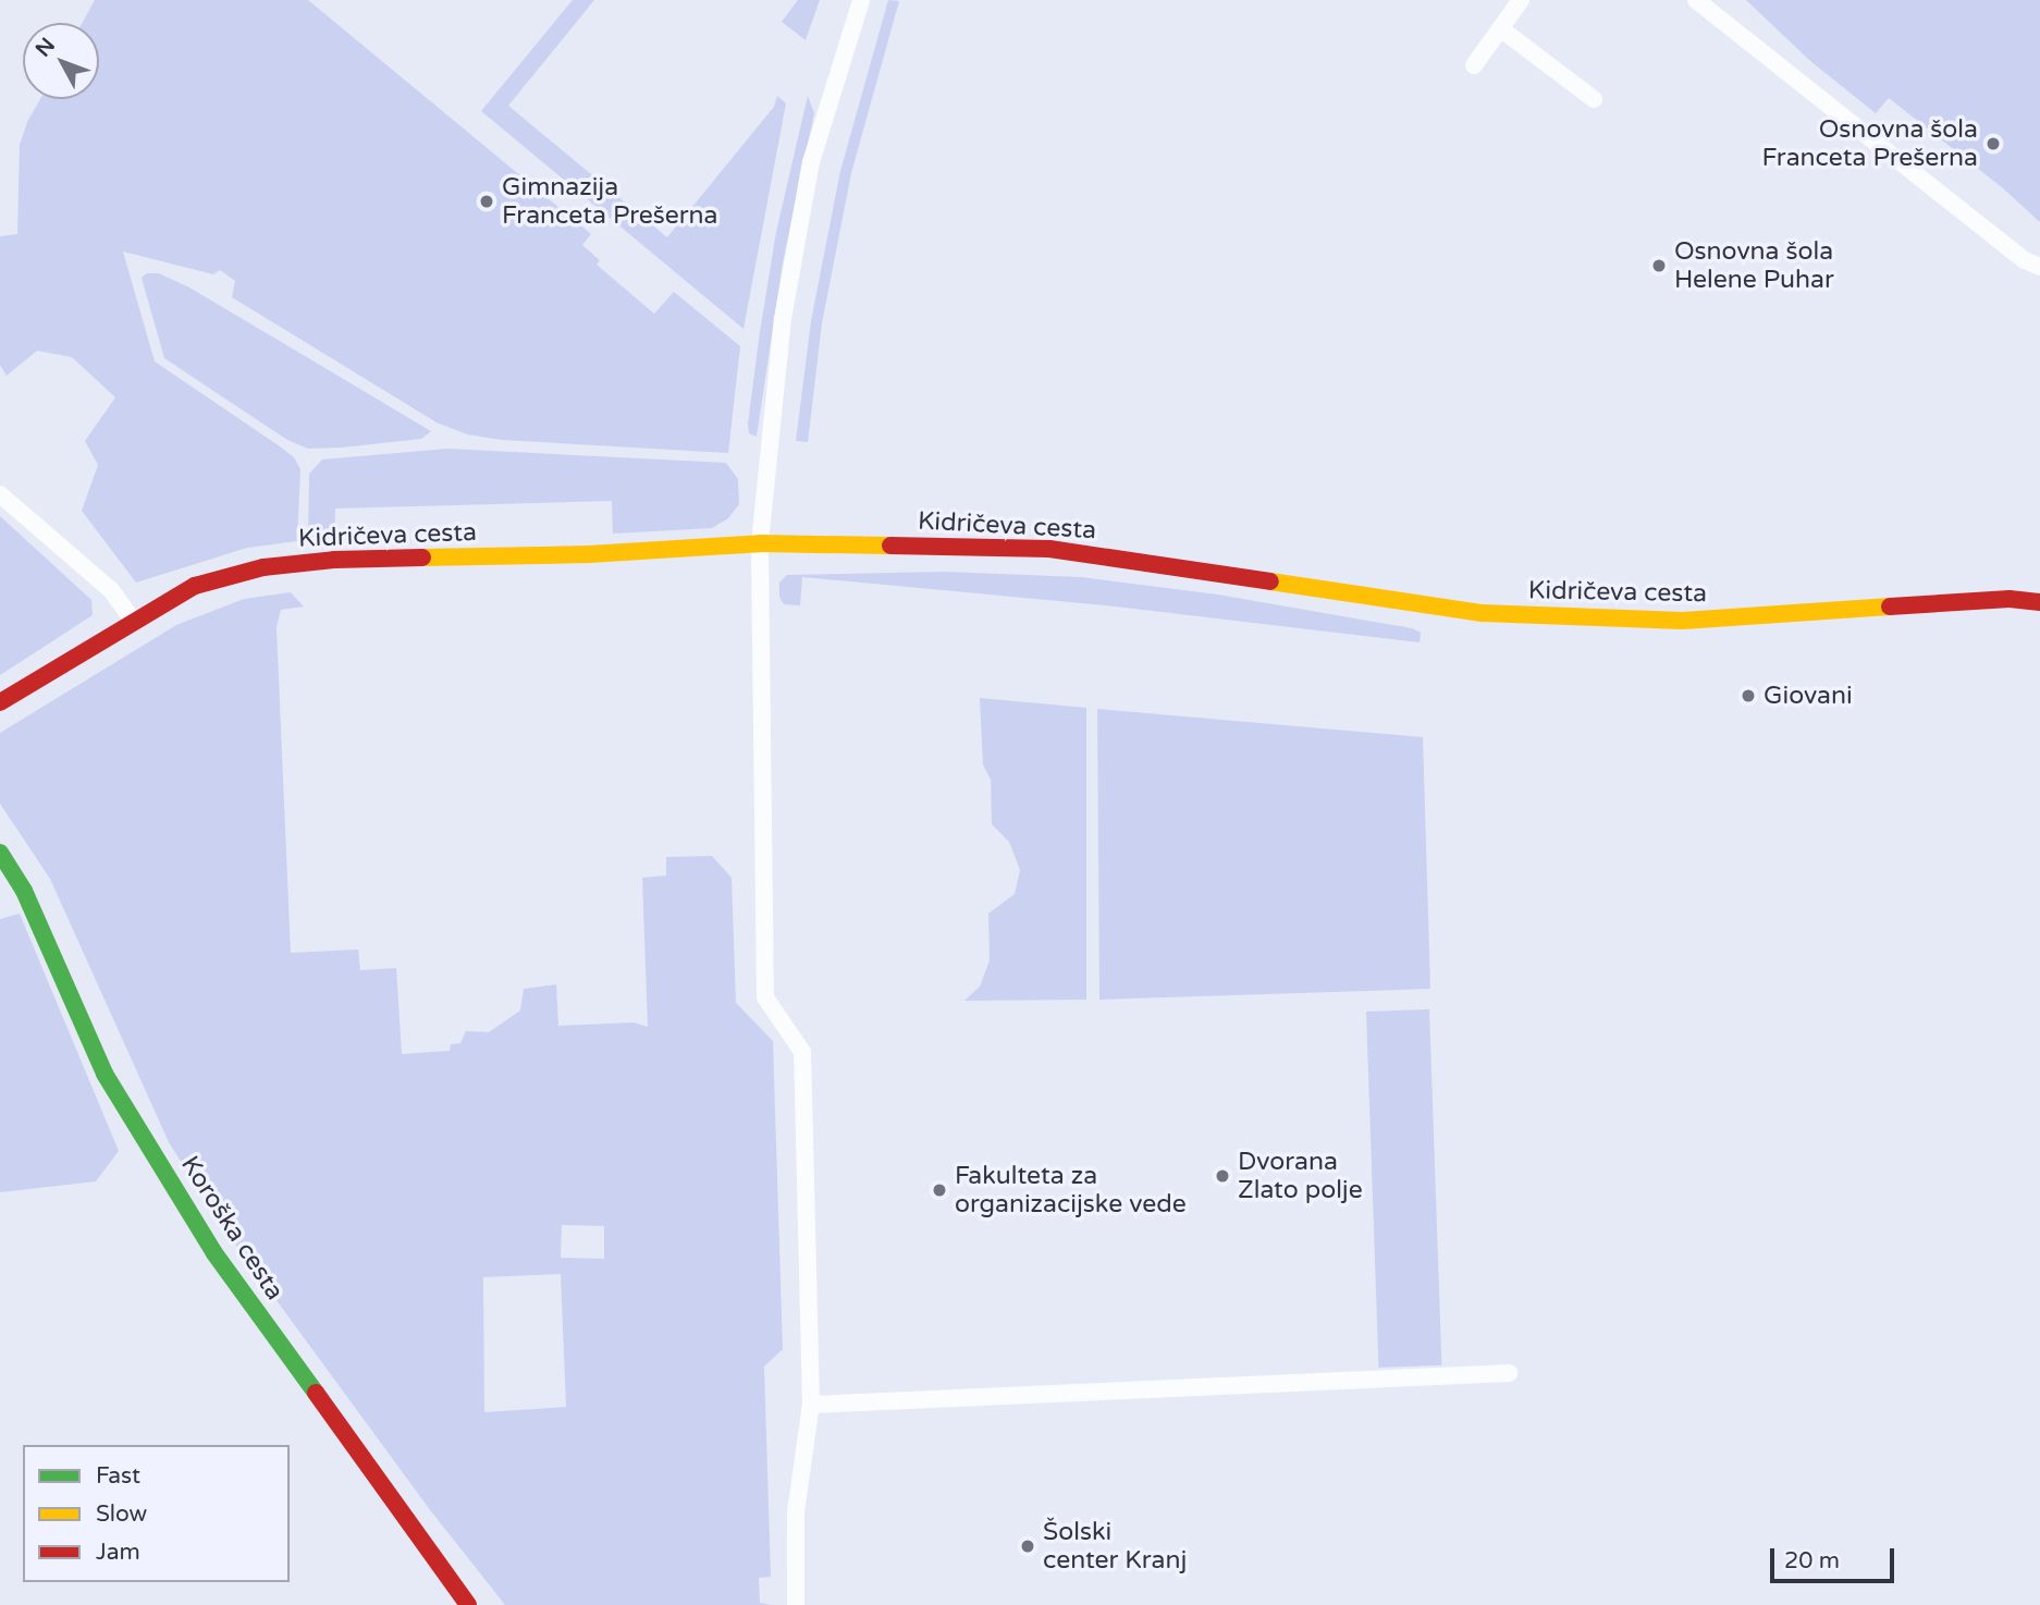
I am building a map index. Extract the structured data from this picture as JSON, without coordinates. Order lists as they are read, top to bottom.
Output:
{
  "streets": {
    "street": ["Kidričeva cesta", "Koroška cesta"]
  },
  "places": [
    "Osnovna šola Franceta Prešerna",
    "Gimnazija Franceta Prešerna",
    "Osnovna šola Helene Puhar",
    "Giovani",
    "Dvorana Zlato polje",
    "Fakulteta za organizacijske vede",
    "Šolski center Kranj"
  ],
  "legend": ["Fast", "Slow", "Jam"],
  "scale_bar": "20 m",
  "north": "top left"
}
